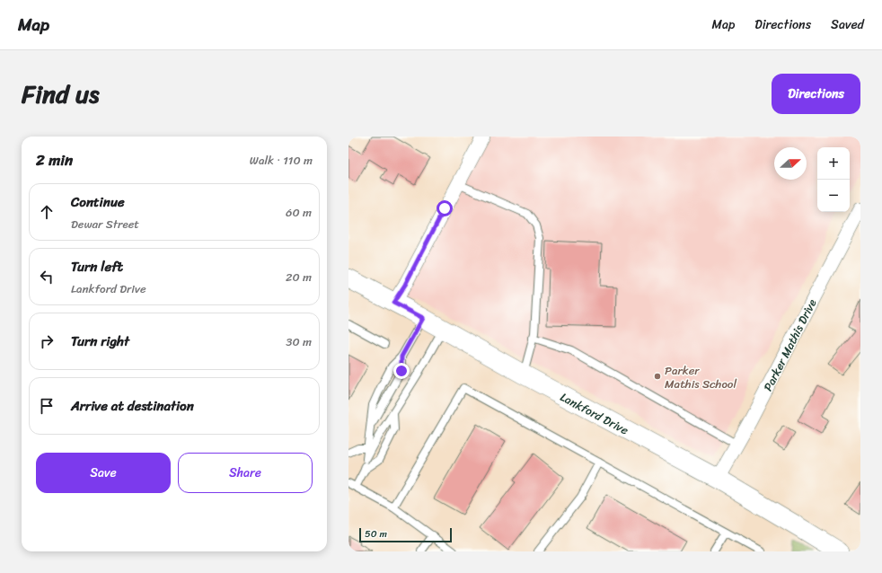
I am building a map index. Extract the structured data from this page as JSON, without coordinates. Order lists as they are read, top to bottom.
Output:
{
  "streets": {
    "main road": ["Lankford Drive"],
    "street": ["Parker Mathis Drive"]
  },
  "crossings": [
    ["Parker Mathis Drive", "Lankford Drive"]
  ],
  "places": ["Parker Mathis School"],
  "scale_bar": "50 m",
  "north": "right",
  "page": {
    "header": "Map",
    "nav": ["Map", "Directions", "Saved"],
    "title": "Find us",
    "buttons": [
      "Directions",
      ["Save", "Share"]
    ],
    "heading": ["2 min", "Walk · 110 m"],
    "map_buttons": ["+", "−"],
    "list": [
      ["Continue", "Dewar Street", "60 m"],
      ["Turn left", "Lankford Drive", "20 m"],
      ["Turn right", "30 m"],
      "Arrive at destination"
    ],
    "scale": "50 m"
  }
}
